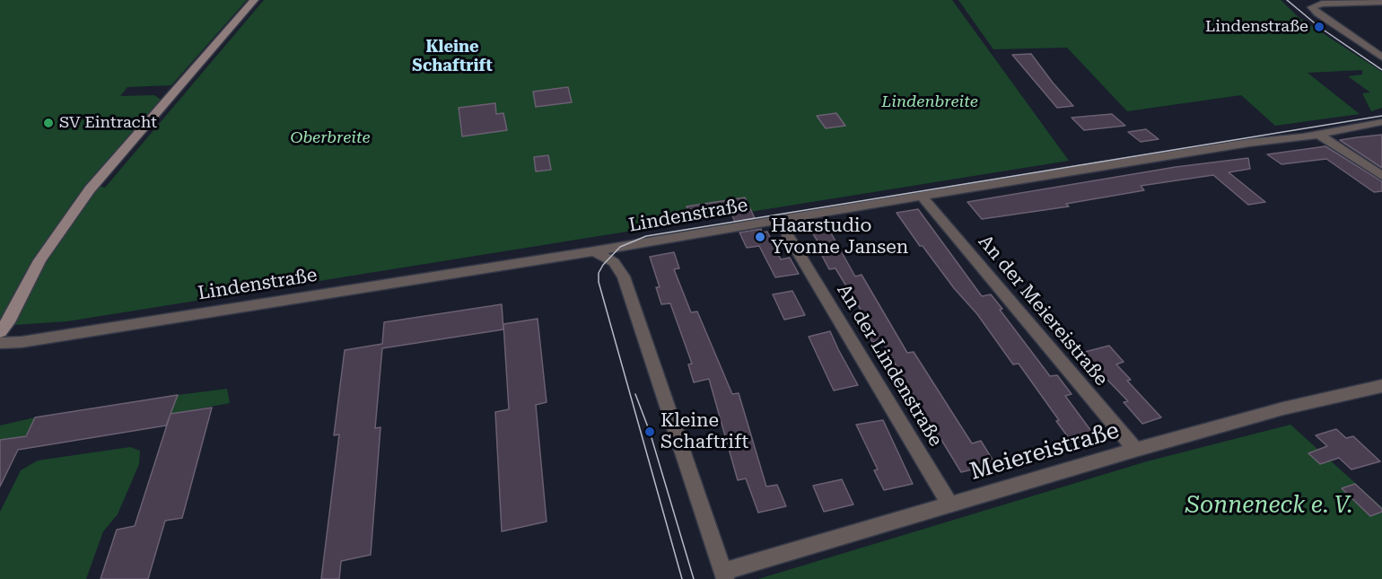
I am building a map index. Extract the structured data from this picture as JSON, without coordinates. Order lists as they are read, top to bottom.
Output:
{
  "streets": {
    "street": [
      "Lindenstraße",
      "An der Meiereistraße",
      "An der Lindenstraße",
      "Meiereistraße"
    ]
  },
  "crossings": [
    ["Lindenstraße", "An der Meiereistraße"],
    ["Lindenstraße", "An der Lindenstraße"],
    ["An der Meiereistraße", "Meiereistraße"],
    ["An der Lindenstraße", "Meiereistraße"]
  ],
  "districts": ["Kleine Schaftrift"],
  "parks": ["Lindenbreite", "Oberbreite", "Sonneneck e. V."],
  "places": [
    "Lindenstraße",
    "SV Eintracht",
    "Haarstudio Yvonne Jansen",
    "Kleine Schaftrift"
  ]
}
